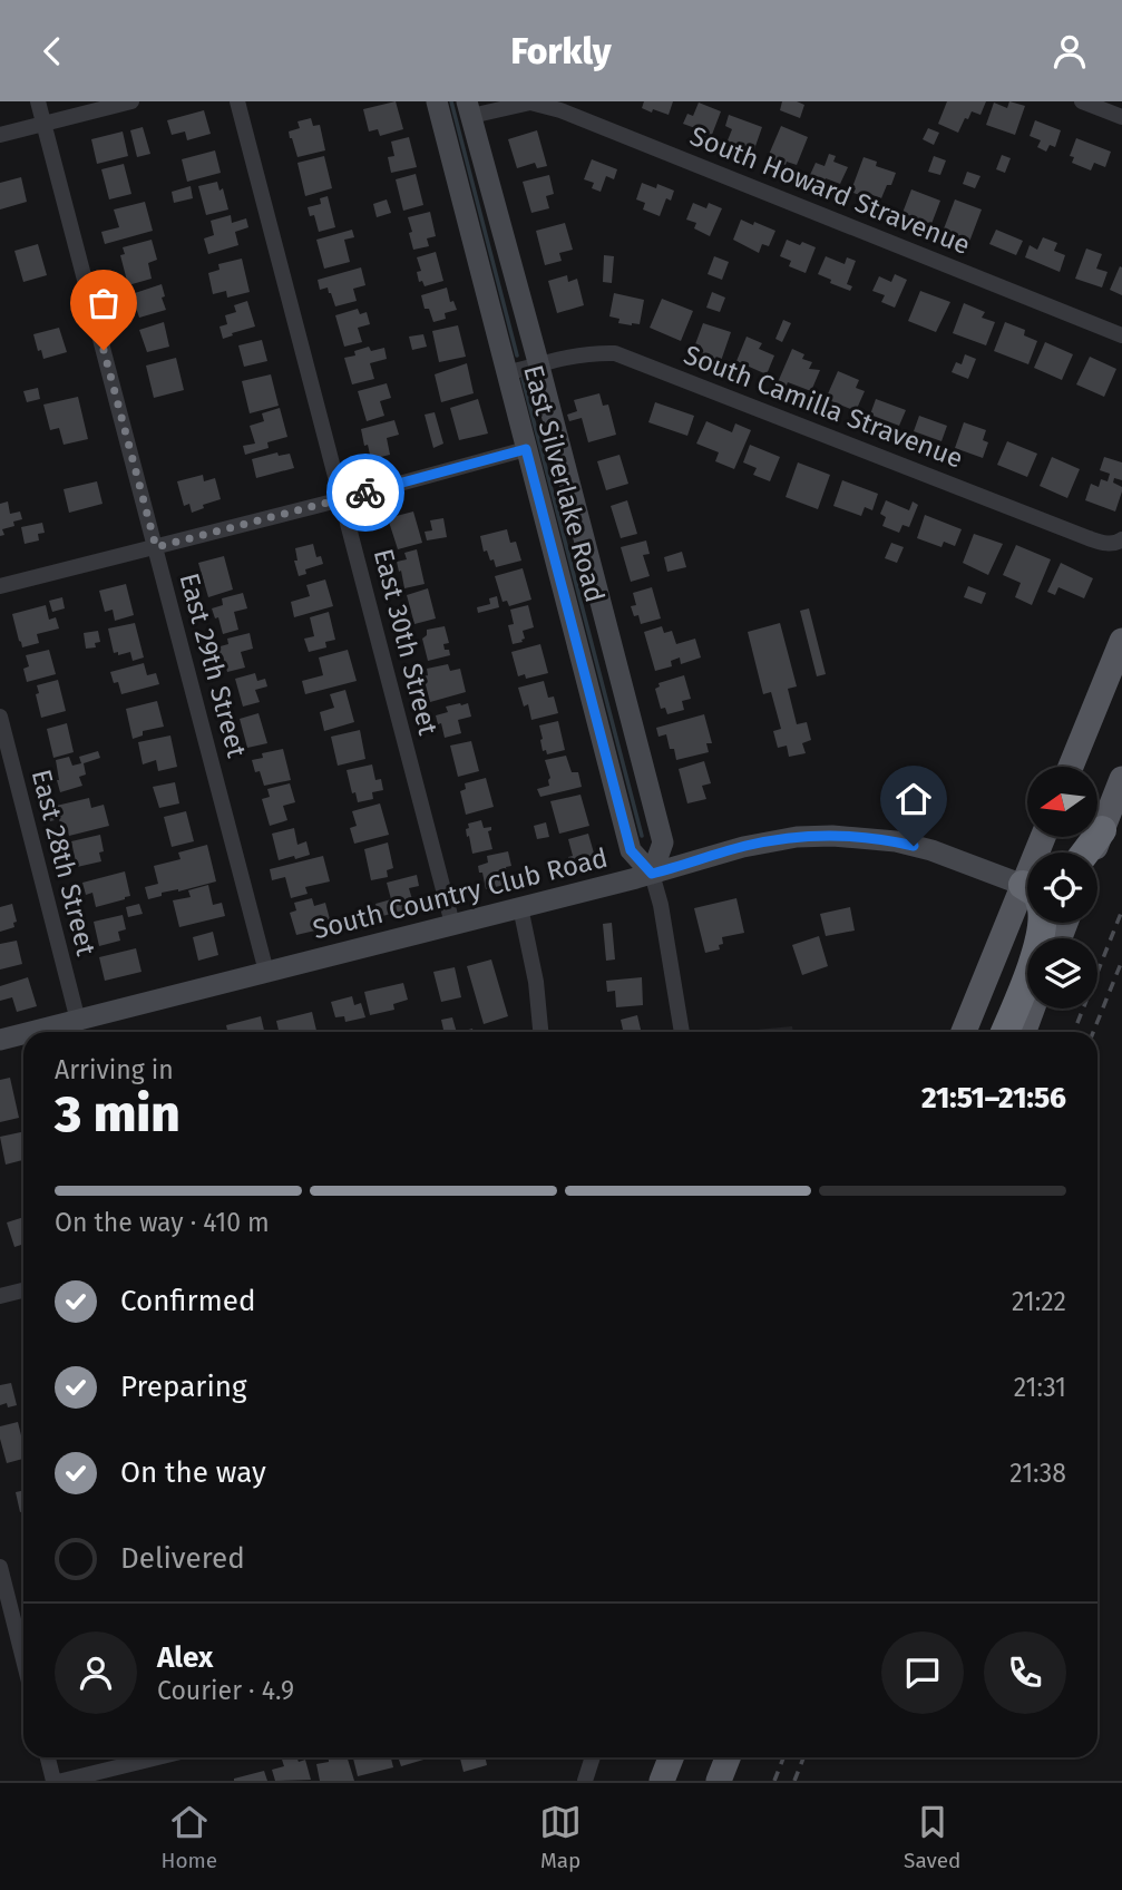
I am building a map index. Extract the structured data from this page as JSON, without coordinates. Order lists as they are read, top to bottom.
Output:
{
  "streets": {
    "street": [
      "South Howard Stravenue",
      "South Camilla Stravenue",
      "East Silverlake Road",
      "East 30th Street",
      "East 29th Street",
      "East 28th Street",
      "South Country Club Road"
    ]
  },
  "crossings": [
    ["South Howard Stravenue", "East Silverlake Road"],
    ["South Camilla Stravenue", "East Silverlake Road"],
    ["East Silverlake Road", "South Country Club Road"],
    ["East 30th Street", "South Country Club Road"],
    ["East 29th Street", "South Country Club Road"],
    ["East 28th Street", "South Country Club Road"]
  ],
  "north": "left",
  "page": {
    "header": "Forkly",
    "heading": ["3 min", "Arriving in", "21:51–21:56"],
    "panel": ["Alex", "Courier · 4.9"],
    "bar": "On the way · 410 m",
    "list": [
      ["Confirmed", "21:22"],
      ["Preparing", "21:31"],
      ["On the way", "21:38"],
      "Delivered"
    ],
    "tabs": ["Home", "Map", "Saved"]
  }
}
